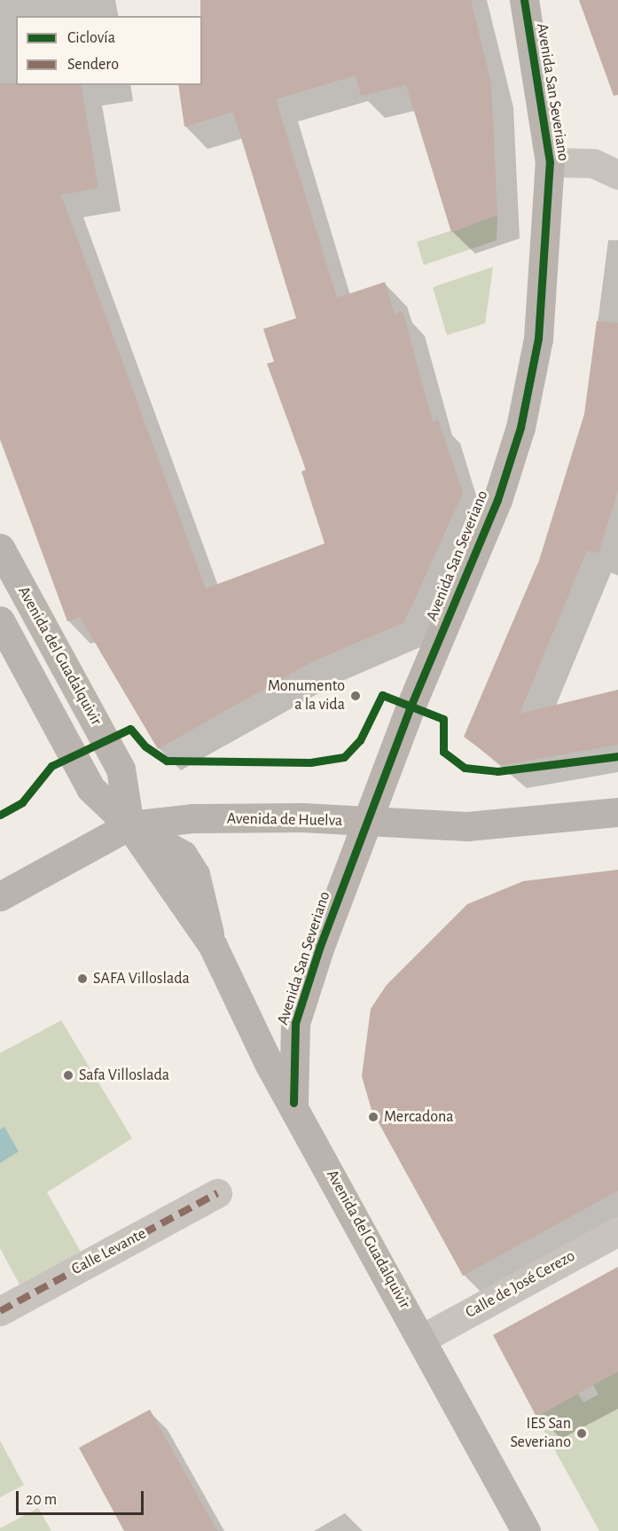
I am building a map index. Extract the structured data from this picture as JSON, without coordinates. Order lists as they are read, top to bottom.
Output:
{
  "streets": {
    "street": [
      "Avenida San Severiano",
      "Avenida del Guadalquivir",
      "Avenida de Huelva",
      "Calle Levante",
      "Calle de José Cerezo"
    ]
  },
  "crossings": [
    ["Avenida San Severiano", "Avenida del Guadalquivir"],
    ["Avenida San Severiano", "Avenida de Huelva"],
    ["Avenida del Guadalquivir", "Avenida de Huelva"],
    ["Avenida del Guadalquivir", "Calle de José Cerezo"]
  ],
  "places": [
    "Monumento a la vida",
    "SAFA Villoslada",
    "Safa Villoslada",
    "Mercadona",
    "IES San Severiano"
  ],
  "legend": ["Ciclovía", "Sendero"],
  "scale_bar": "20 m"
}
